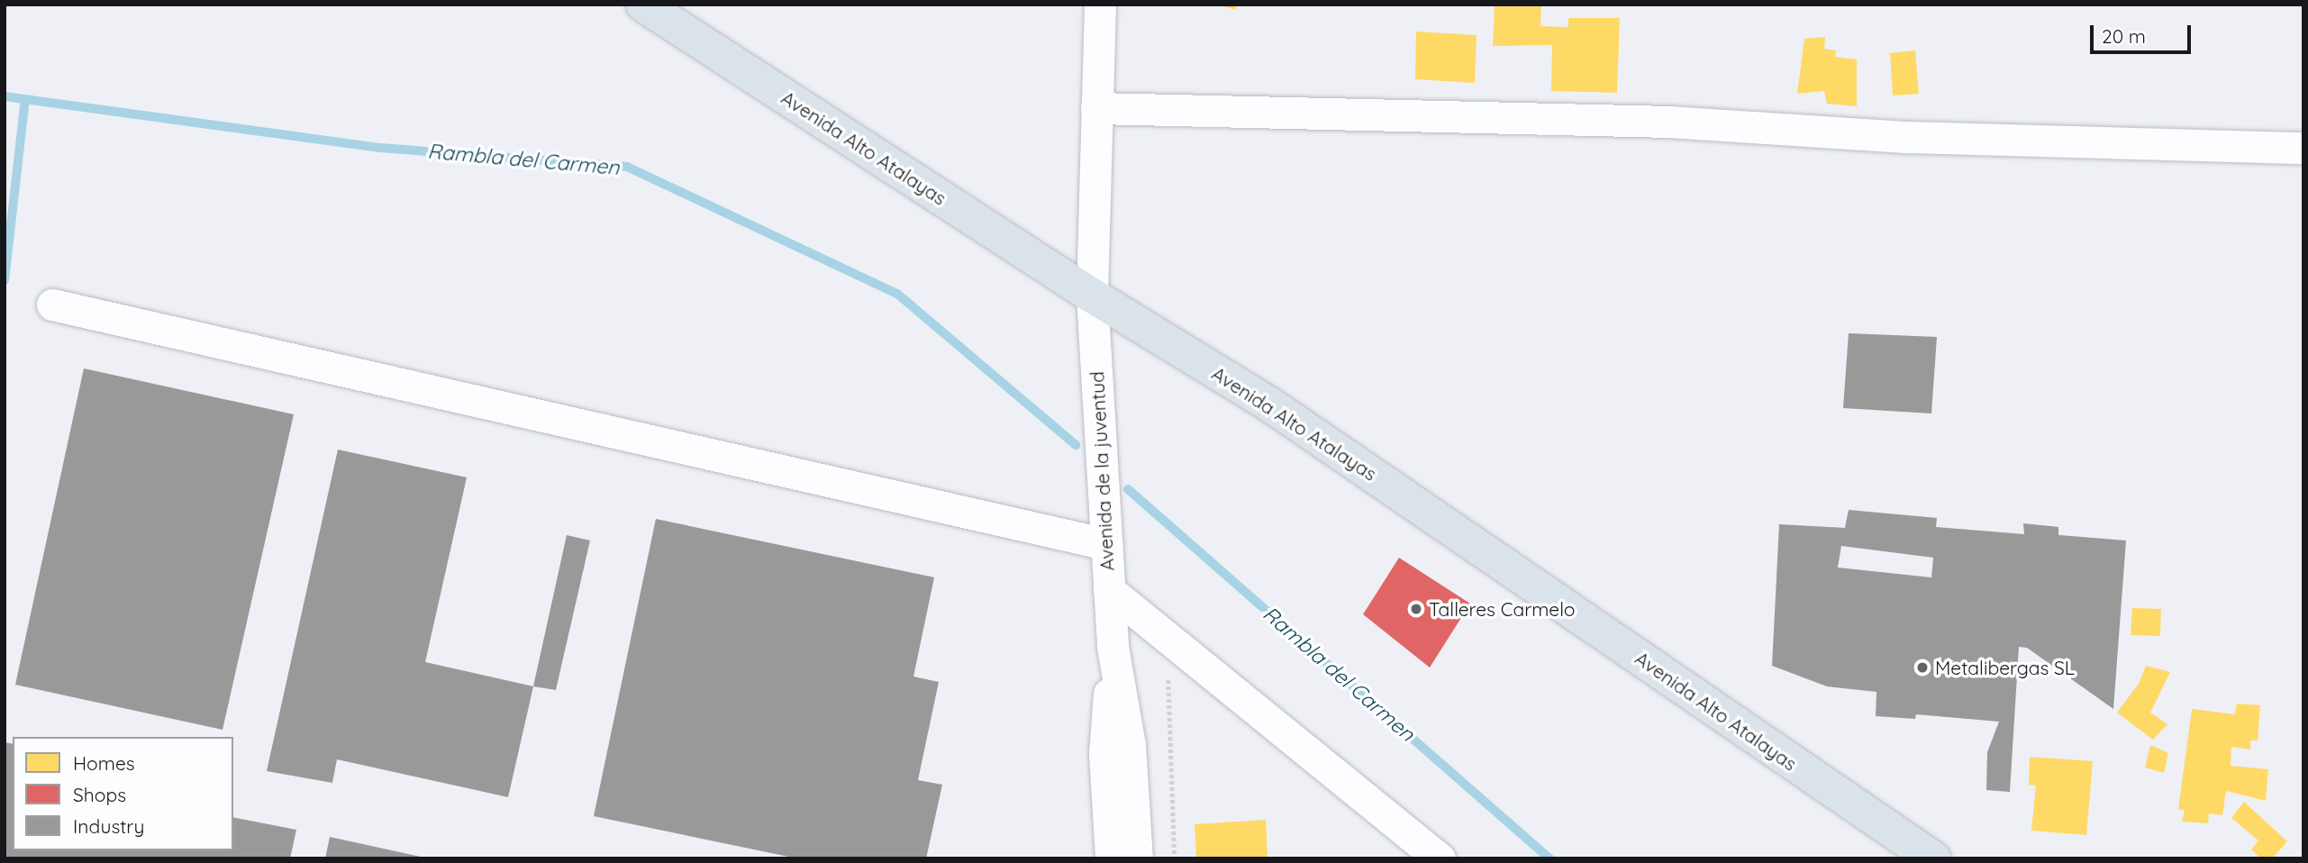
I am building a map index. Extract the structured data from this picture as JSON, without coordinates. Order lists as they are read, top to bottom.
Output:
{
  "streets": {
    "main road": ["Avenida Alto Atalayas"],
    "street": ["Avenida de la juventud"]
  },
  "crossings": [
    ["Avenida Alto Atalayas", "Avenida de la juventud"]
  ],
  "water": ["Rambla del Carmen"],
  "places": ["Talleres Carmelo", "Metalibergas SL"],
  "legend": ["Homes", "Shops", "Industry"],
  "scale_bar": "20 m"
}
